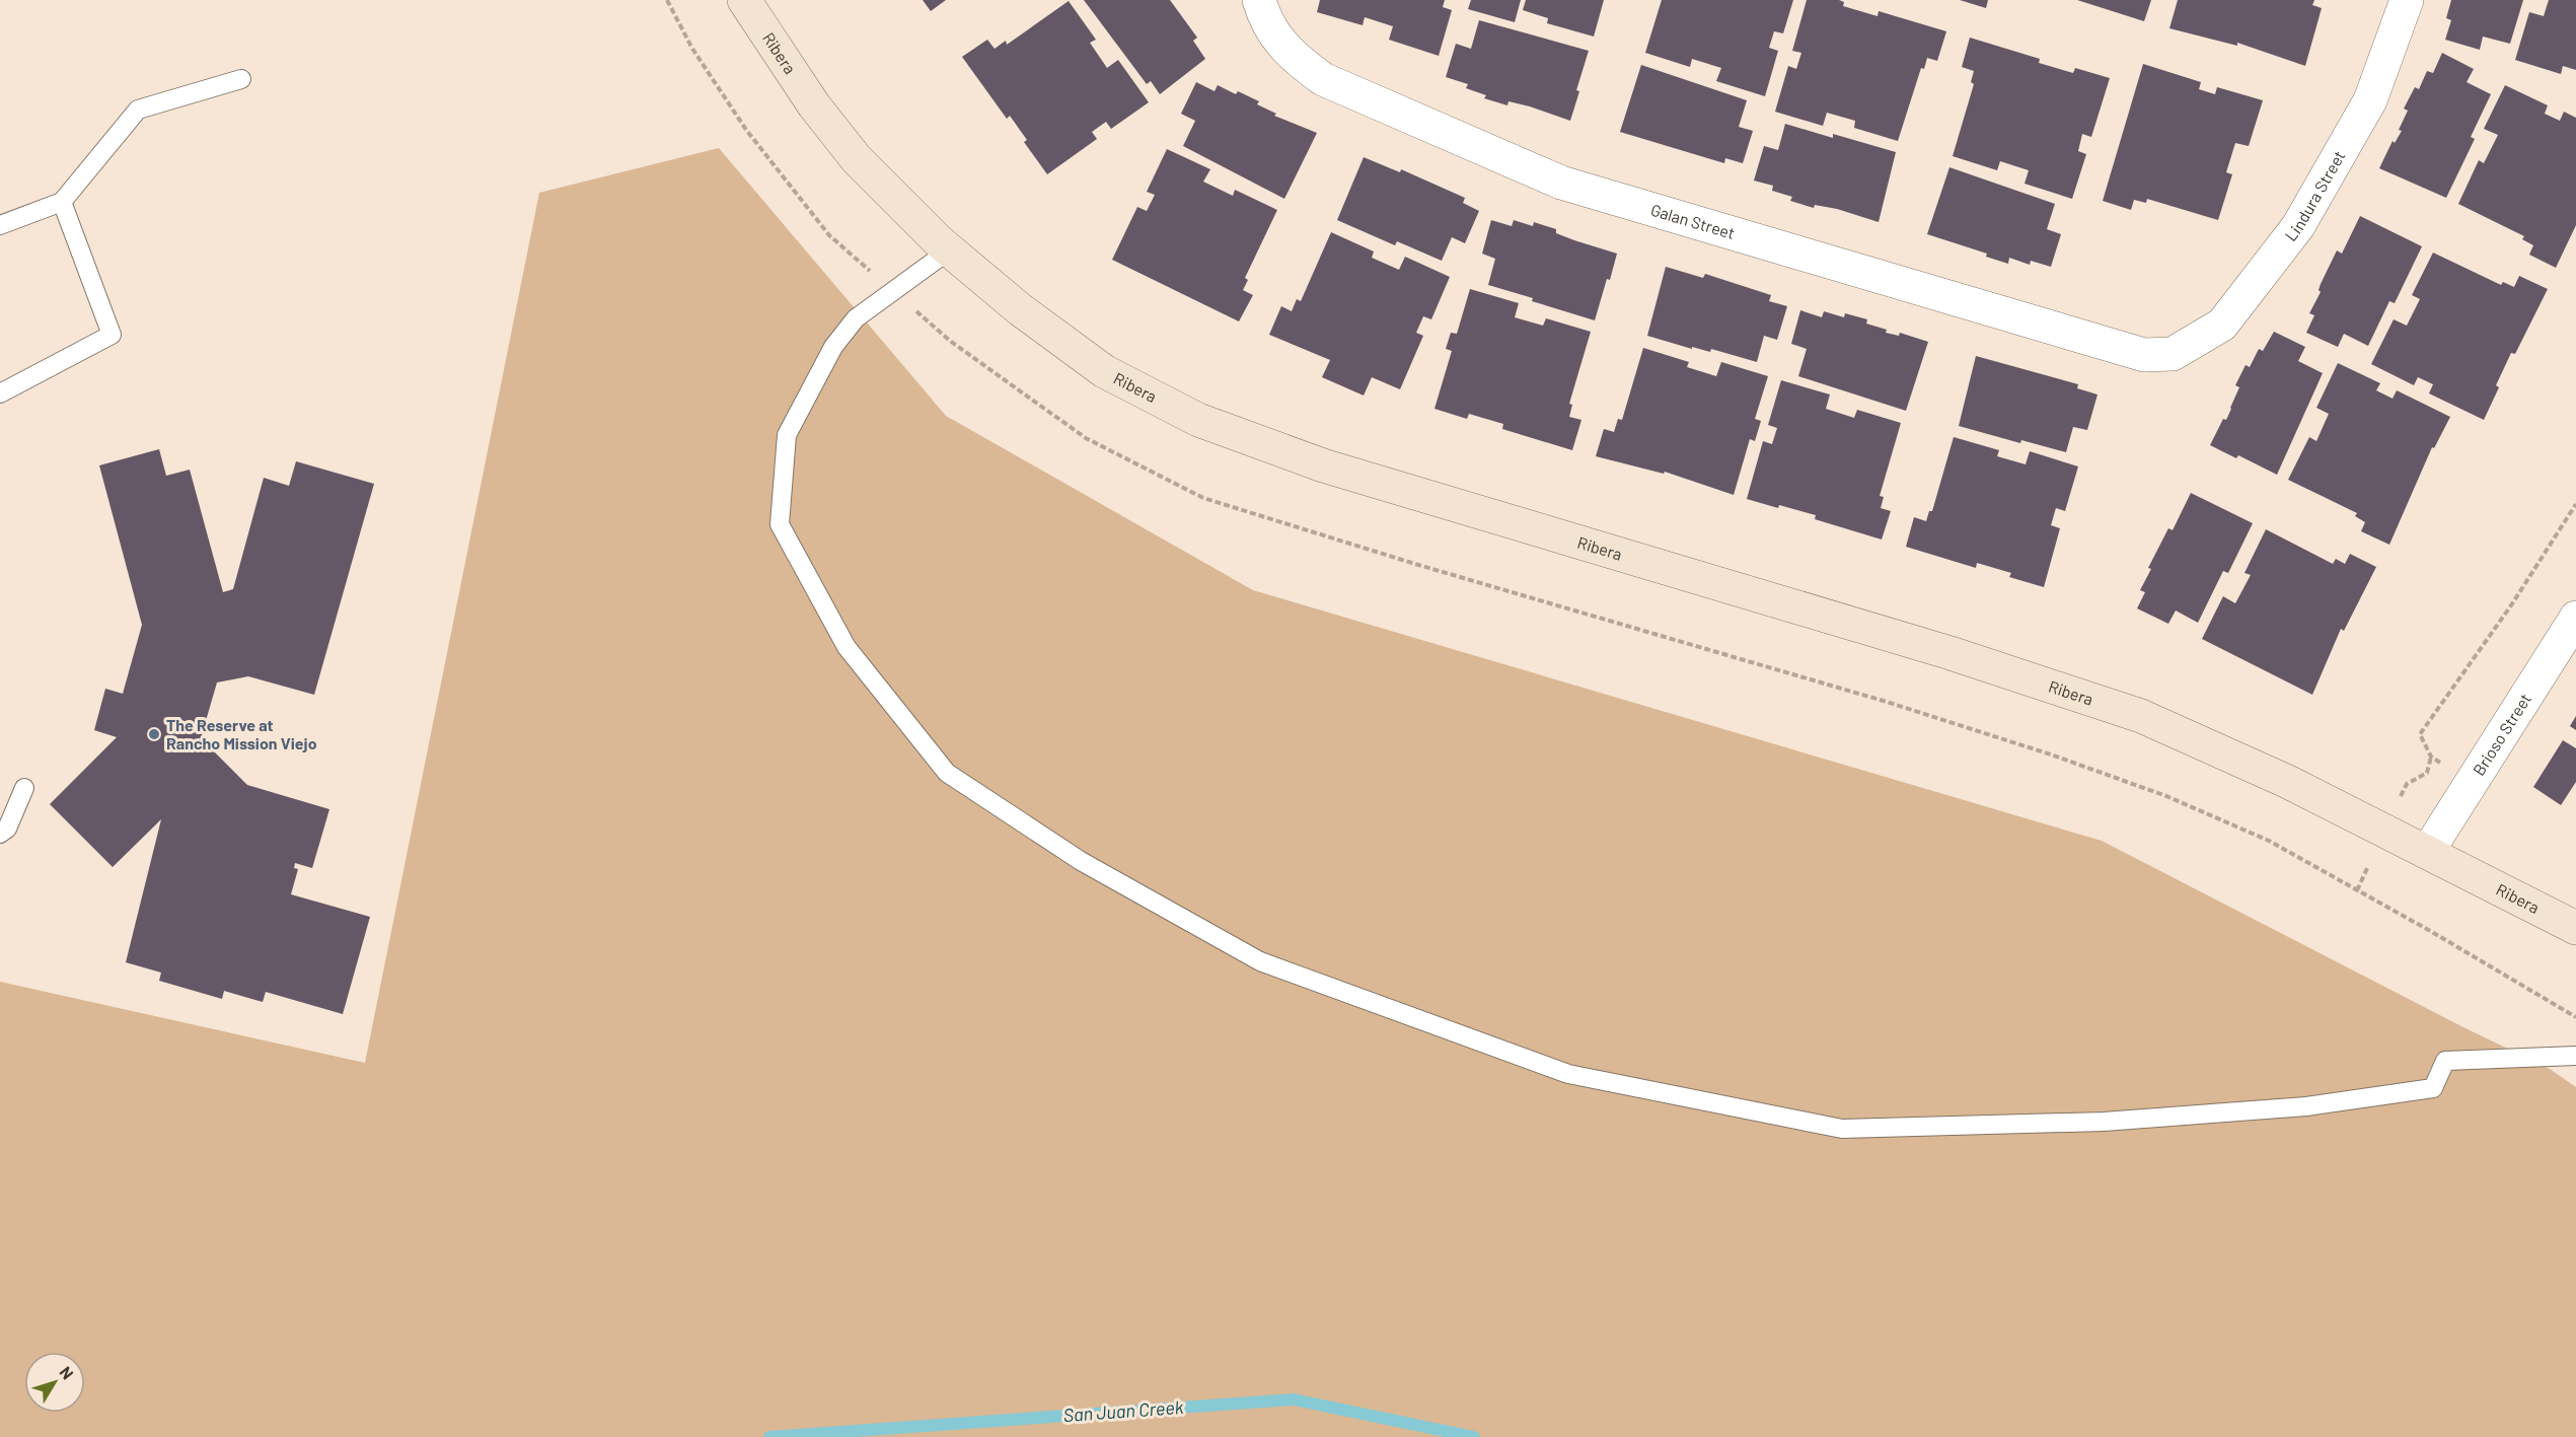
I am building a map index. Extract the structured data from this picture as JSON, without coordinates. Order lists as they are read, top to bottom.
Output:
{
  "streets": {
    "street": [
      "Ribera",
      "Lindura Street",
      "Galan Street",
      "Brioso Street"
    ]
  },
  "crossings": [
    ["Ribera", "Brioso Street"],
    ["Lindura Street", "Galan Street"]
  ],
  "water": ["San Juan Creek"],
  "places": ["The Reserve at Rancho Mission Viejo"],
  "north": "top right"
}
